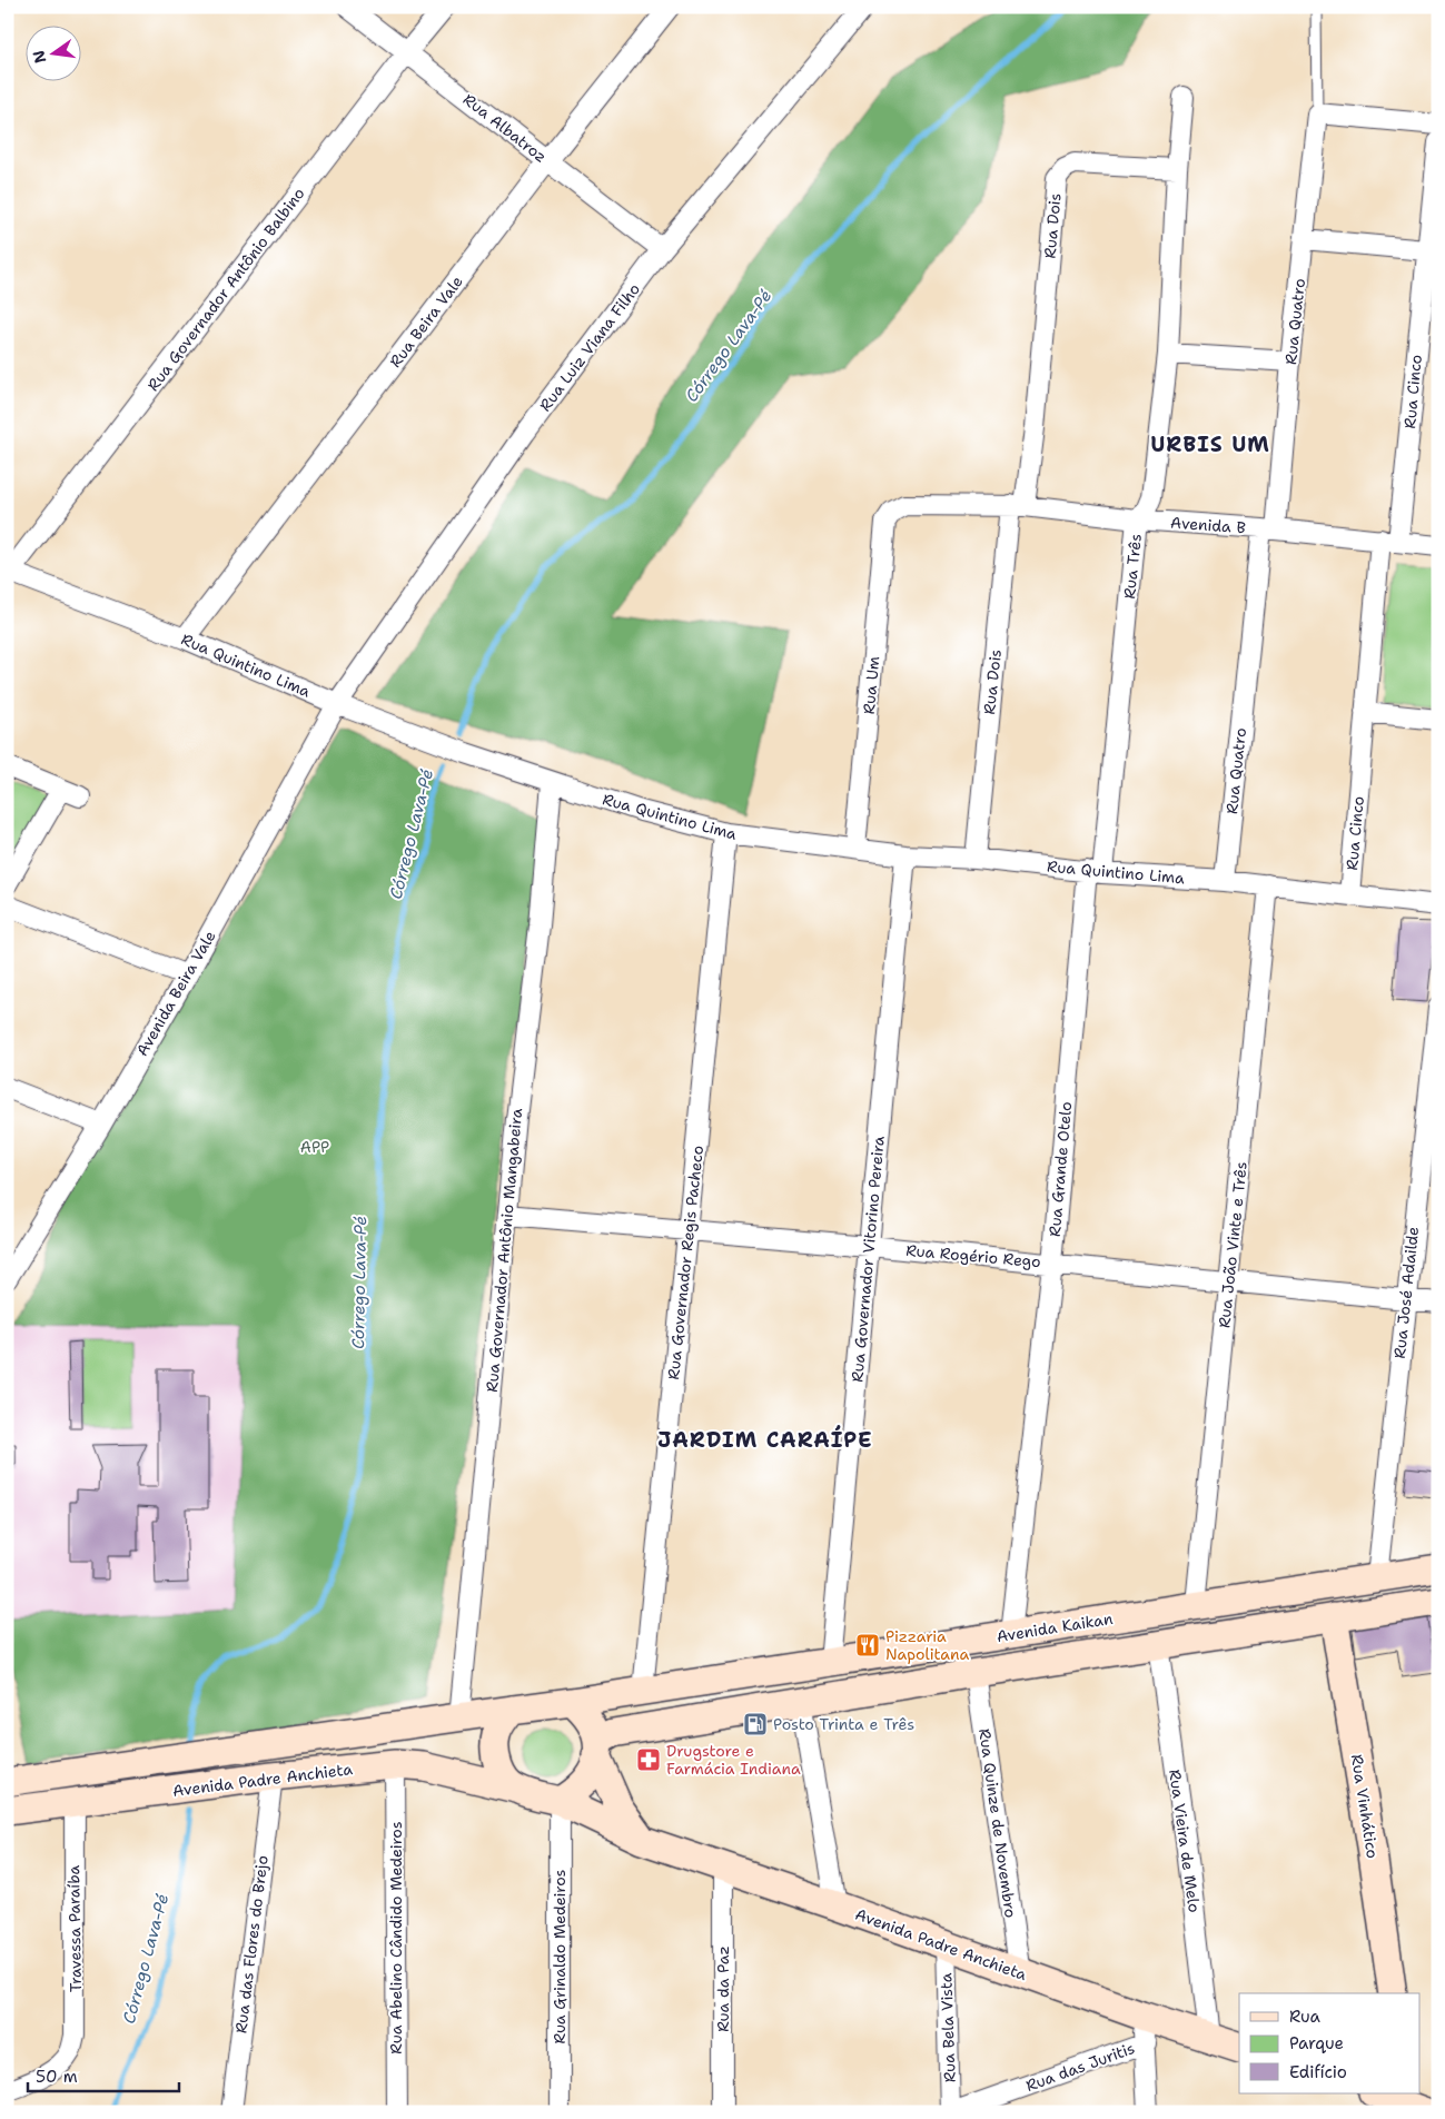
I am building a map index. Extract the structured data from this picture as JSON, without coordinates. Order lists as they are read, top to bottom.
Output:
{
  "streets": {
    "street": [
      "Rua Albatroz",
      "Rua Dois",
      "Rua Governador Antônio Balbino",
      "Rua Beira Vale",
      "Rua Quatro",
      "Rua Luiz Viana Filho",
      "Rua Cinco",
      "Avenida B",
      "Rua Três",
      "Rua Quintino Lima",
      "Rua Um",
      "Avenida Beira Vale",
      "Rua Grande Otelo",
      "Rua João Vinte e Três",
      "Rua Governador Antônio Mangabeira",
      "Rua Rogério Rego",
      "Rua Governador Vitorino Pereira",
      "Rua Governador Regis Pacheco",
      "Rua José Adailde",
      "Avenida Kaikan",
      "Avenida Padre Anchieta",
      "Rua Vinhático",
      "Rua Quinze de Novembro",
      "Rua Vieira de Melo",
      "Travessa Paraíba",
      "Rua Abelino Cândido Medeiros",
      "Rua das Flores do Brejo",
      "Rua Grinaldo Medeiros",
      "Rua da Paz",
      "Rua Bela Vista",
      "Rua das Juritis"
    ]
  },
  "crossings": [
    ["Rua Albatroz", "Rua Governador Antônio Balbino"],
    ["Rua Albatroz", "Rua Beira Vale"],
    ["Rua Albatroz", "Rua Luiz Viana Filho"],
    ["Rua Dois", "Avenida B"],
    ["Rua Dois", "Rua Três"],
    ["Rua Dois", "Rua Quintino Lima"],
    ["Rua Governador Antônio Balbino", "Rua Quintino Lima"],
    ["Rua Beira Vale", "Rua Quintino Lima"],
    ["Rua Quatro", "Avenida B"],
    ["Rua Quatro", "Rua Quintino Lima"],
    ["Rua Luiz Viana Filho", "Rua Quintino Lima"],
    ["Rua Luiz Viana Filho", "Avenida Beira Vale"],
    ["Rua Cinco", "Avenida B"],
    ["Rua Cinco", "Rua Quintino Lima"],
    ["Avenida B", "Rua Três"],
    ["Avenida B", "Rua Um"],
    ["Rua Três", "Rua Quintino Lima"],
    ["Rua Três", "Rua Grande Otelo"],
    ["Rua Quintino Lima", "Rua Um"],
    ["Rua Quintino Lima", "Avenida Beira Vale"],
    ["Rua Quintino Lima", "Rua Grande Otelo"],
    ["Rua Quintino Lima", "Rua João Vinte e Três"],
    ["Rua Quintino Lima", "Rua Governador Antônio Mangabeira"],
    ["Rua Quintino Lima", "Rua Governador Vitorino Pereira"],
    ["Rua Quintino Lima", "Rua Governador Regis Pacheco"],
    ["Rua Grande Otelo", "Rua Rogério Rego"],
    ["Rua Grande Otelo", "Avenida Kaikan"],
    ["Rua João Vinte e Três", "Rua Rogério Rego"],
    ["Rua João Vinte e Três", "Avenida Kaikan"],
    ["Rua Governador Antônio Mangabeira", "Rua Rogério Rego"],
    ["Rua Rogério Rego", "Rua Governador Vitorino Pereira"],
    ["Rua Rogério Rego", "Rua Governador Regis Pacheco"],
    ["Rua Rogério Rego", "Rua José Adailde"],
    ["Rua Governador Vitorino Pereira", "Avenida Kaikan"],
    ["Rua Governador Regis Pacheco", "Avenida Kaikan"],
    ["Rua José Adailde", "Avenida Kaikan"],
    ["Avenida Kaikan", "Avenida Padre Anchieta"],
    ["Avenida Kaikan", "Rua Grinaldo Medeiros"],
    ["Avenida Padre Anchieta", "Rua Quinze de Novembro"],
    ["Avenida Padre Anchieta", "Rua Vieira de Melo"],
    ["Avenida Padre Anchieta", "Travessa Paraíba"],
    ["Avenida Padre Anchieta", "Rua Abelino Cândido Medeiros"],
    ["Avenida Padre Anchieta", "Rua das Flores do Brejo"],
    ["Avenida Padre Anchieta", "Rua Grinaldo Medeiros"],
    ["Avenida Padre Anchieta", "Rua da Paz"],
    ["Avenida Padre Anchieta", "Rua Bela Vista"],
    ["Rua Bela Vista", "Rua das Juritis"]
  ],
  "districts": ["URBIS UM", "JARDIM CARAÍPE"],
  "water": ["Córrego Lava-Pé"],
  "parks": ["APP"],
  "places": {
    "restaurant": ["Pizzaria Napolitana"],
    "fuel station": ["Posto Trinta e Três"],
    "pharmacy": ["Drugstore e Farmácia Indiana"]
  },
  "legend": ["Rua", "Parque", "Edifício"],
  "scale_bar": "50 m",
  "north": "left"
}
